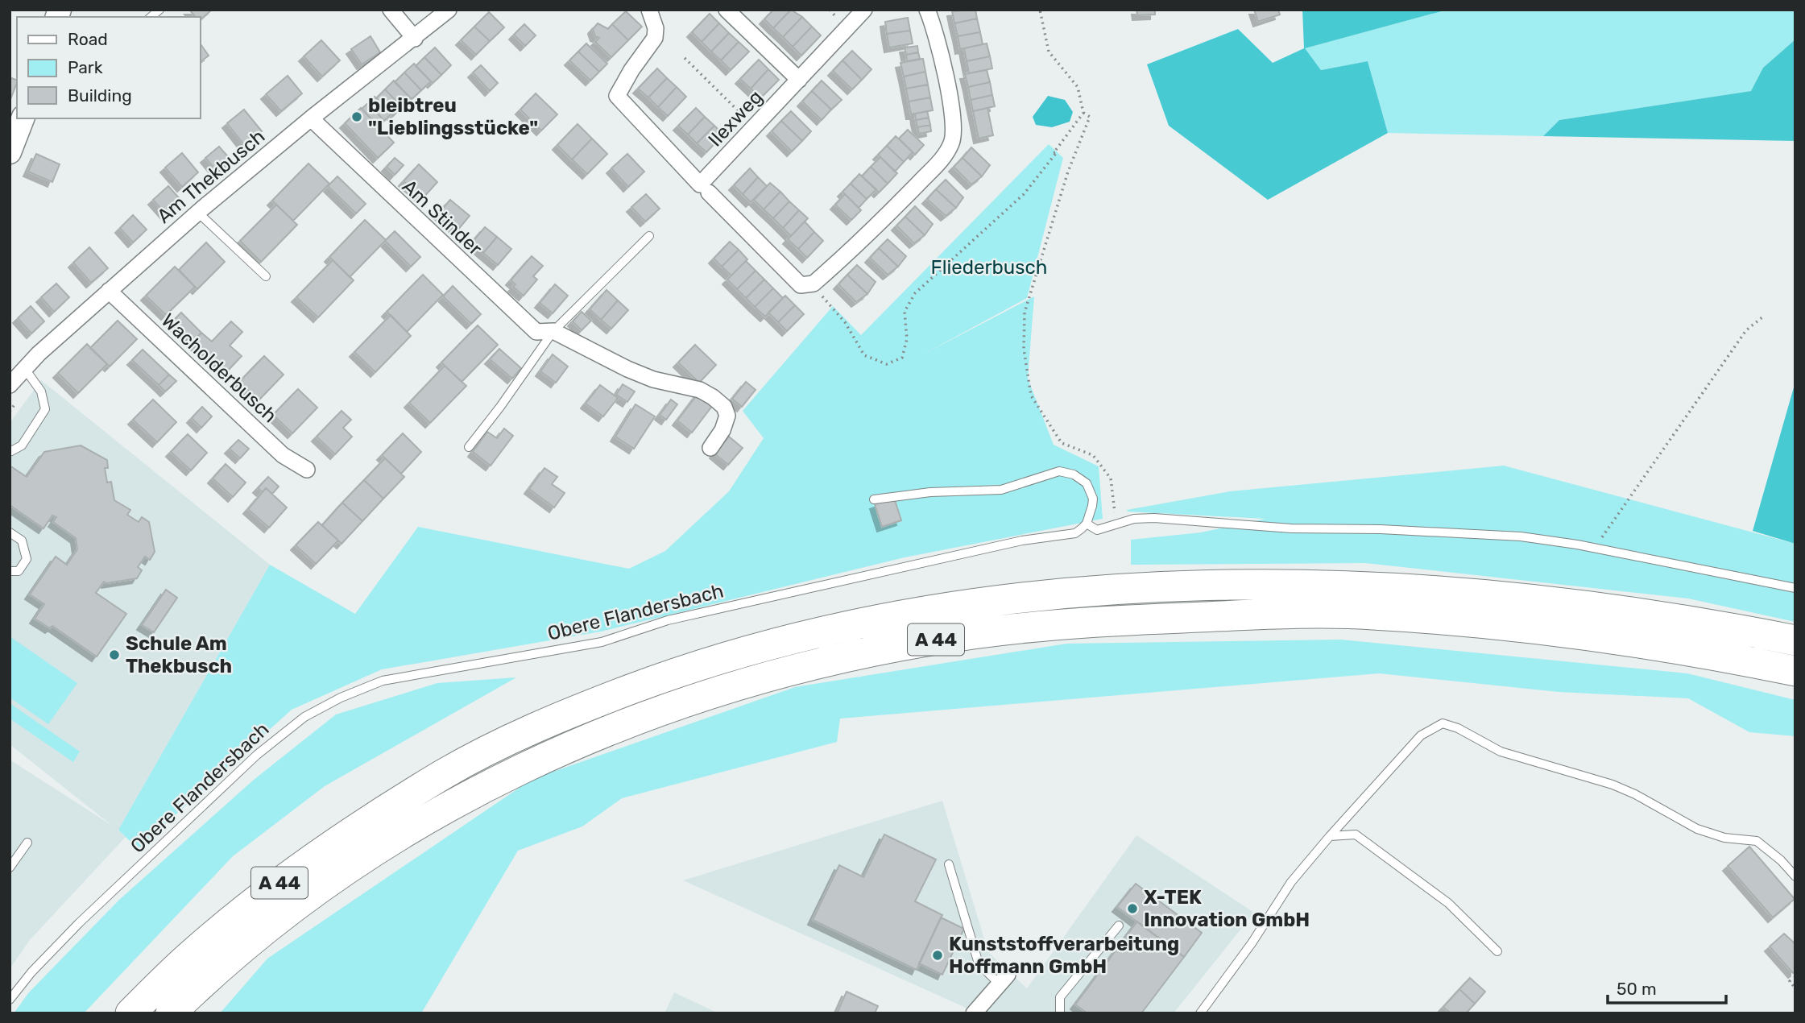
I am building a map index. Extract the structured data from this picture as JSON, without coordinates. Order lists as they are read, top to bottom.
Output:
{
  "streets": {
    "highway": ["A 44"],
    "street": [
      "Ilexweg",
      "Am Thekbusch",
      "Am Stinder",
      "Wacholderbusch"
    ],
    "lane": ["Obere Flandersbach"]
  },
  "crossings": [
    ["Am Thekbusch", "Am Stinder"],
    ["Am Thekbusch", "Wacholderbusch"]
  ],
  "parks": ["Fliederbusch"],
  "places": [
    "bleibtreu \"Lieblingsstücke\"",
    "Schule Am Thekbusch",
    "X-TEK Innovation GmbH",
    "Kunststoffverarbeitung Hoffmann GmbH"
  ],
  "legend": ["Road", "Park", "Building"],
  "scale_bar": "50 m"
}
